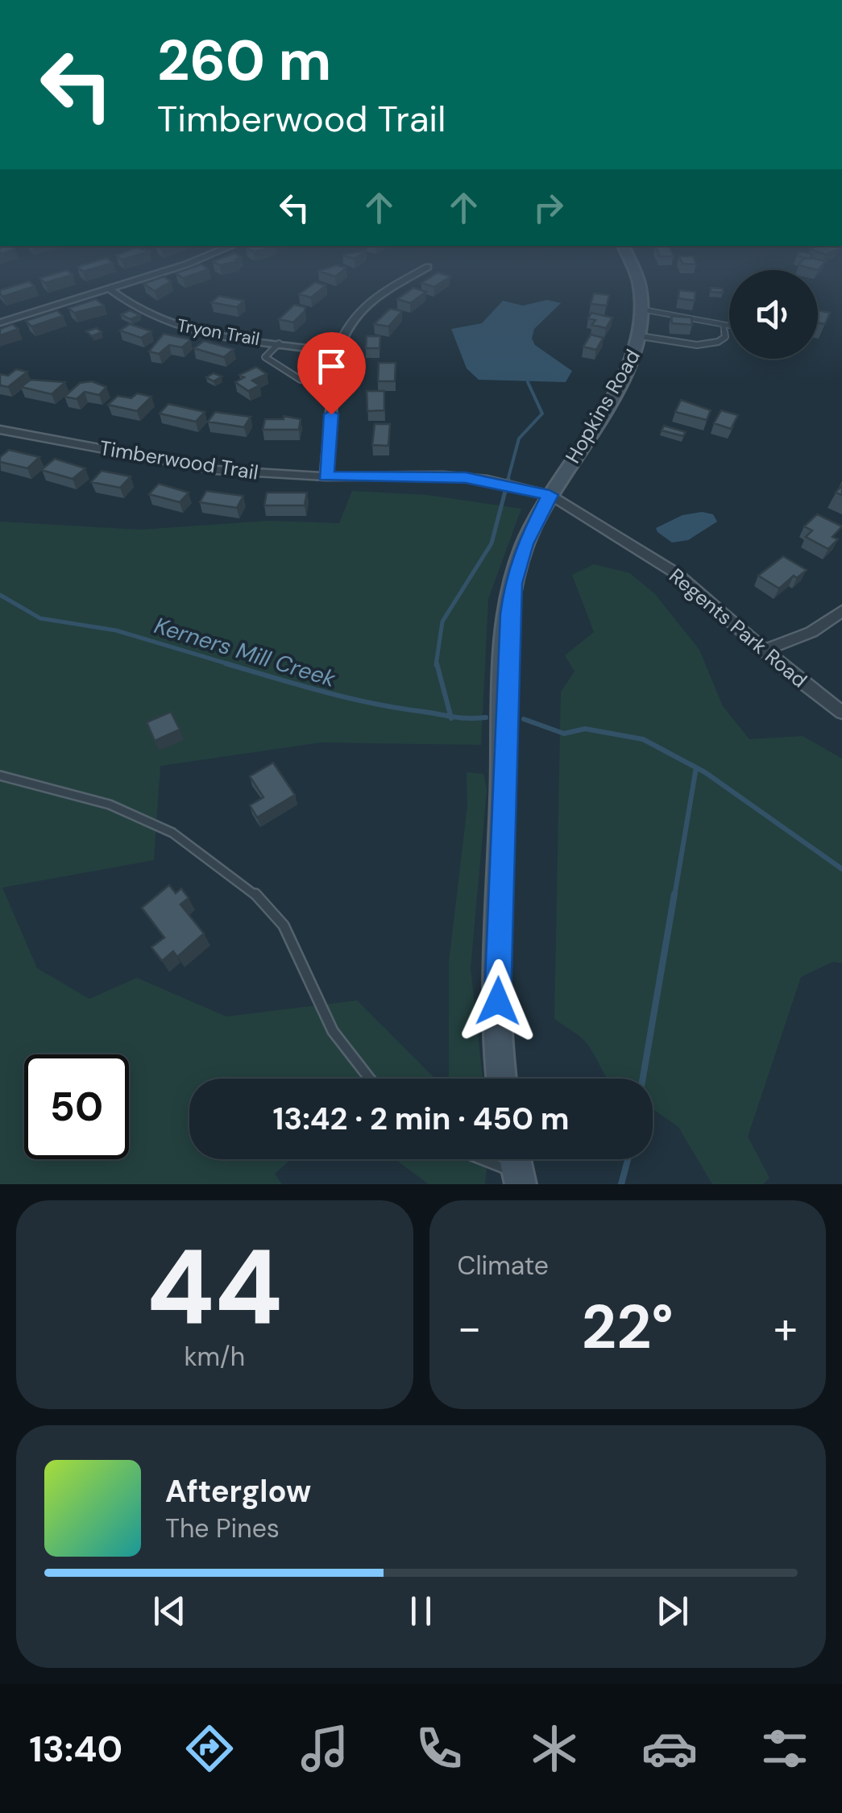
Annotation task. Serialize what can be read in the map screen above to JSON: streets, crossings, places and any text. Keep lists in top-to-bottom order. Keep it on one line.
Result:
{"streets":{"main road":["Hopkins Road"],"street":["Tryon Trail","Timberwood Trail","Regents Park Road"]},"crossings":[["Hopkins Road","Timberwood Trail"],["Hopkins Road","Regents Park Road"],["Timberwood Trail","Regents Park Road"]],"water":["Kerners Mill Creek"],"page":{"turn":["260 m","Timberwood Trail"],"limit":"50","trip":"13:42 · 2 min · 450 m","tile":[["44","km/h"],"Climate"],"heat":["−","22°","+"],"song":["Afterglow","The Pines"],"tabs":"13:40"}}
